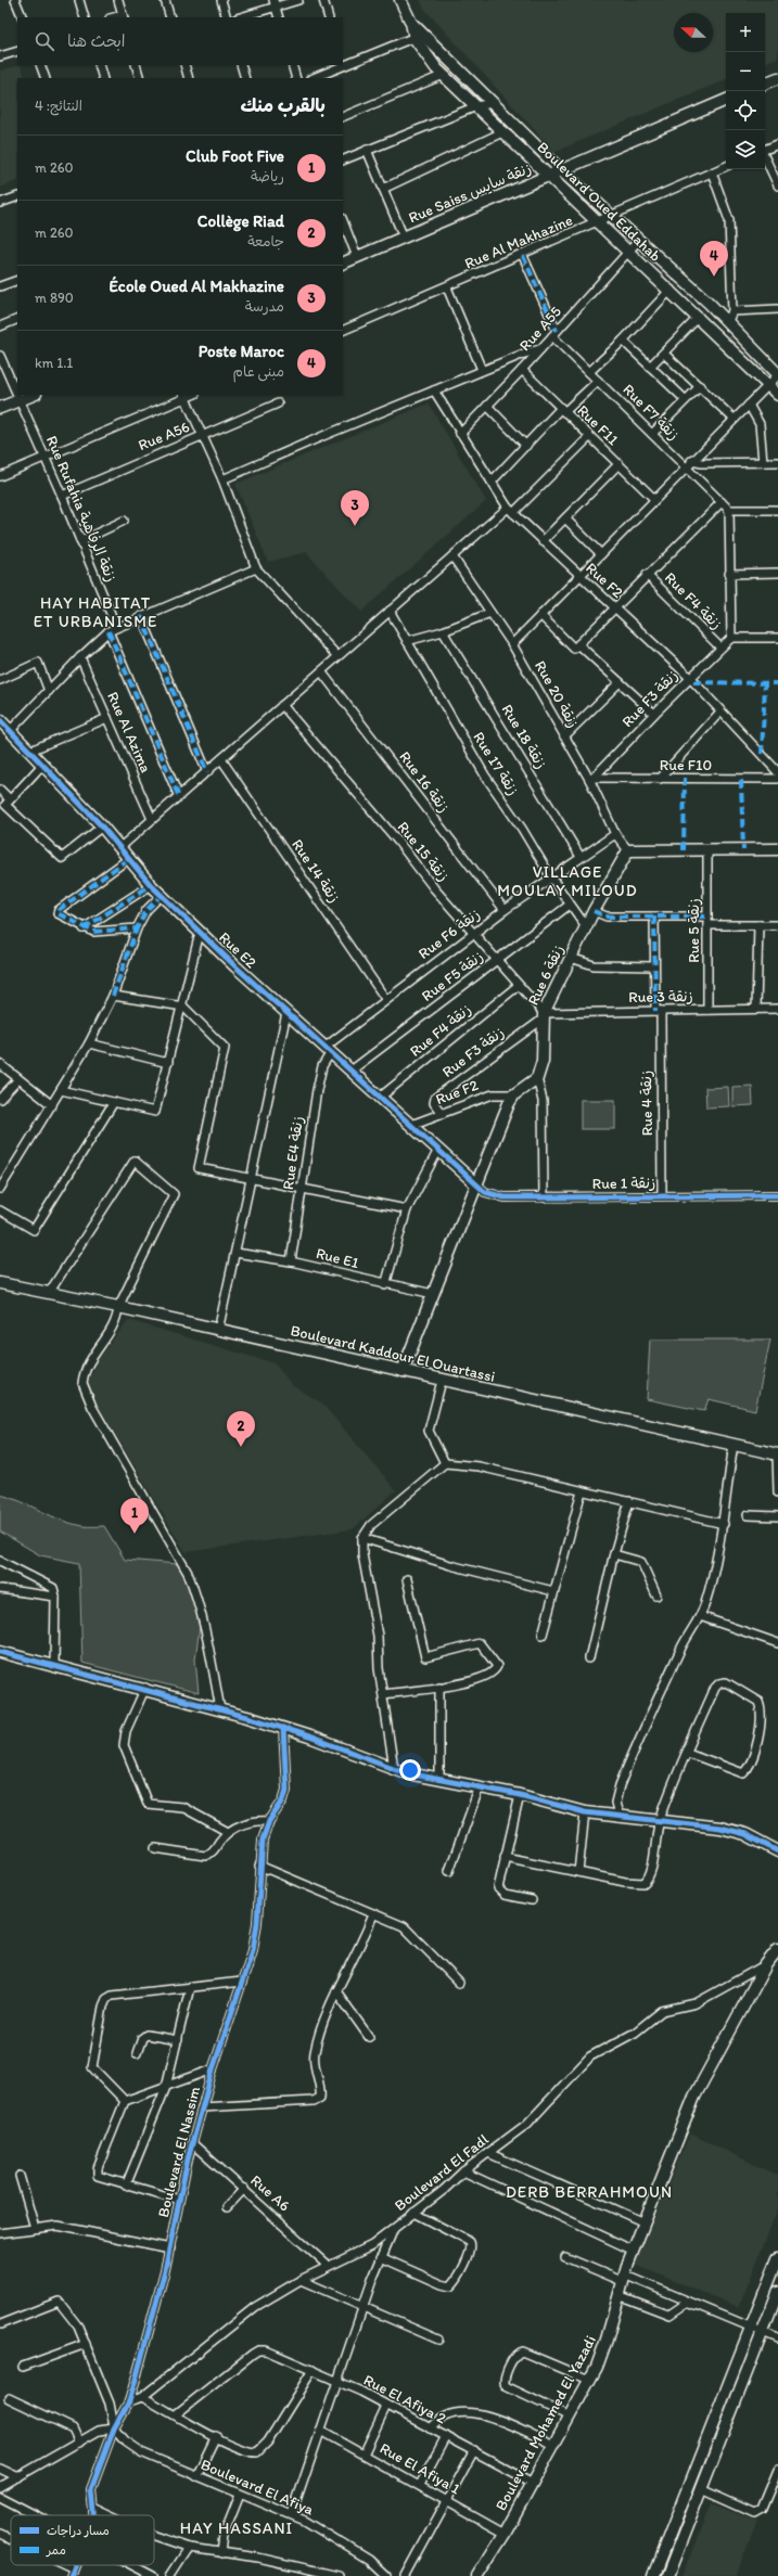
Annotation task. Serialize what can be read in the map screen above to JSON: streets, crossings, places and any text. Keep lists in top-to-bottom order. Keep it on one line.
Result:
{"streets":{"street":["Rue Saiss زنقة سايس","Boulevard Oued Eddahab","Rue Al Makhazine","Rue A55","Rue F7 زنقة","Rue F11","Rue A56","Rue Rufahia زنقة الرفاهية","Rue F2","Rue F4 زنقة","Rue 20 زنقة","Rue F3 زنقة","Rue Al Azima","Rue 18 زنقة","Rue 17 زنقة","Rue F10","Rue 16 زنقة","Rue 15 زنقة","Rue 14 زنقة","Rue 5 زنقة","Rue F6 زنقة","Rue E2","Rue 6 زنقة","Rue F5 زنقة","Rue 3 زنقة","Rue 4 زنقة","Rue E4 زنقة","Rue 1 زنقة","Rue E1","Boulevard Kaddour El Ouartassi","Boulevard El Nassim","Boulevard El Fadl","Rue A6","Rue El Afiya 2","Boulevard Mohamed El Yazadi","Rue El Afiya 1","Boulevard El Afiya"]},"crossings":[["Rue Saiss زنقة سايس","Boulevard Oued Eddahab"],["Boulevard Oued Eddahab","Rue Al Makhazine"],["Boulevard Oued Eddahab","Rue A55"],["Rue A55","Rue F7 زنقة"],["Rue A55","Rue F11"],["Rue A55","Rue F2"],["Rue A56","Rue Rufahia زنقة الرفاهية"],["Rue F2","Rue F3 زنقة"],["Rue F2","Rue E2"],["Rue F4 زنقة","Rue F3 زنقة"],["Rue F4 زنقة","Rue 15 زنقة"],["Rue F4 زنقة","Rue E2"],["Rue 20 زنقة","Rue F3 زنقة"],["Rue 20 زنقة","Rue F10"],["Rue 20 زنقة","Rue F6 زنقة"],["Rue 20 زنقة","Rue 6 زنقة"],["Rue F3 زنقة","Rue F10"],["Rue F3 زنقة","Rue 15 زنقة"],["Rue F3 زنقة","Rue 6 زنقة"],["Rue F3 زنقة","Rue 3 زنقة"],["Rue 18 زنقة","Rue F6 زنقة"],["Rue 17 زنقة","Rue F6 زنقة"],["Rue 17 زنقة","Rue 6 زنقة"],["Rue 17 زنقة","Rue F5 زنقة"],["Rue 16 زنقة","Rue F6 زنقة"],["Rue 15 زنقة","Rue F6 زنقة"],["Rue 15 زنقة","Rue 6 زنقة"],["Rue 15 زنقة","Rue F5 زنقة"],["Rue 15 زنقة","Rue 3 زنقة"],["Rue 14 زنقة","Rue F6 زنقة"],["Rue 5 زنقة","Rue 3 زنقة"],["Rue F6 زنقة","Rue E2"],["Rue F6 زنقة","Rue E4 زنقة"],["Rue E2","Rue F5 زنقة"],["Rue E2","Rue E4 زنقة"],["Rue E2","Rue 1 زنقة"],["Rue 6 زنقة","Rue 3 زنقة"],["Rue 3 زنقة","Rue 4 زنقة"],["Rue 4 زنقة","Rue 1 زنقة"],["Rue E4 زنقة","Rue E1"],["Boulevard El Nassim","Boulevard El Fadl"],["Boulevard El Nassim","Rue A6"],["Boulevard El Nassim","Boulevard El Afiya"],["Boulevard El Fadl","Rue A6"],["Boulevard El Fadl","Boulevard Mohamed El Yazadi"],["Rue El Afiya 2","Boulevard Mohamed El Yazadi"],["Boulevard Mohamed El Yazadi","Rue El Afiya 1"]],"districts":["HAY HABITAT ET URBANISME","VILLAGE MOULAY MILOUD","DERB BERRAHMOUN","HAY HASSANI"],"legend":["مسار دراجات","ممر"],"north":"left","page":{"map_buttons":["+","−"],"search":"ابحث هنا","heading":["بالقرب منك","النتائج: 4"],"list":[{"mark":"1","name":"Club Foot Five","note":"رياضة","value":"260 m"},{"mark":"2","name":"Collège Riad","note":"جامعة","value":"260 m"},{"mark":"3","name":"École Oued Al Makhazine","note":"مدرسة","value":"890 m"},{"mark":"4","name":"Poste Maroc","note":"مبنى عام","value":"1.1 km"}],"pins":["4","3","2","1"]}}
